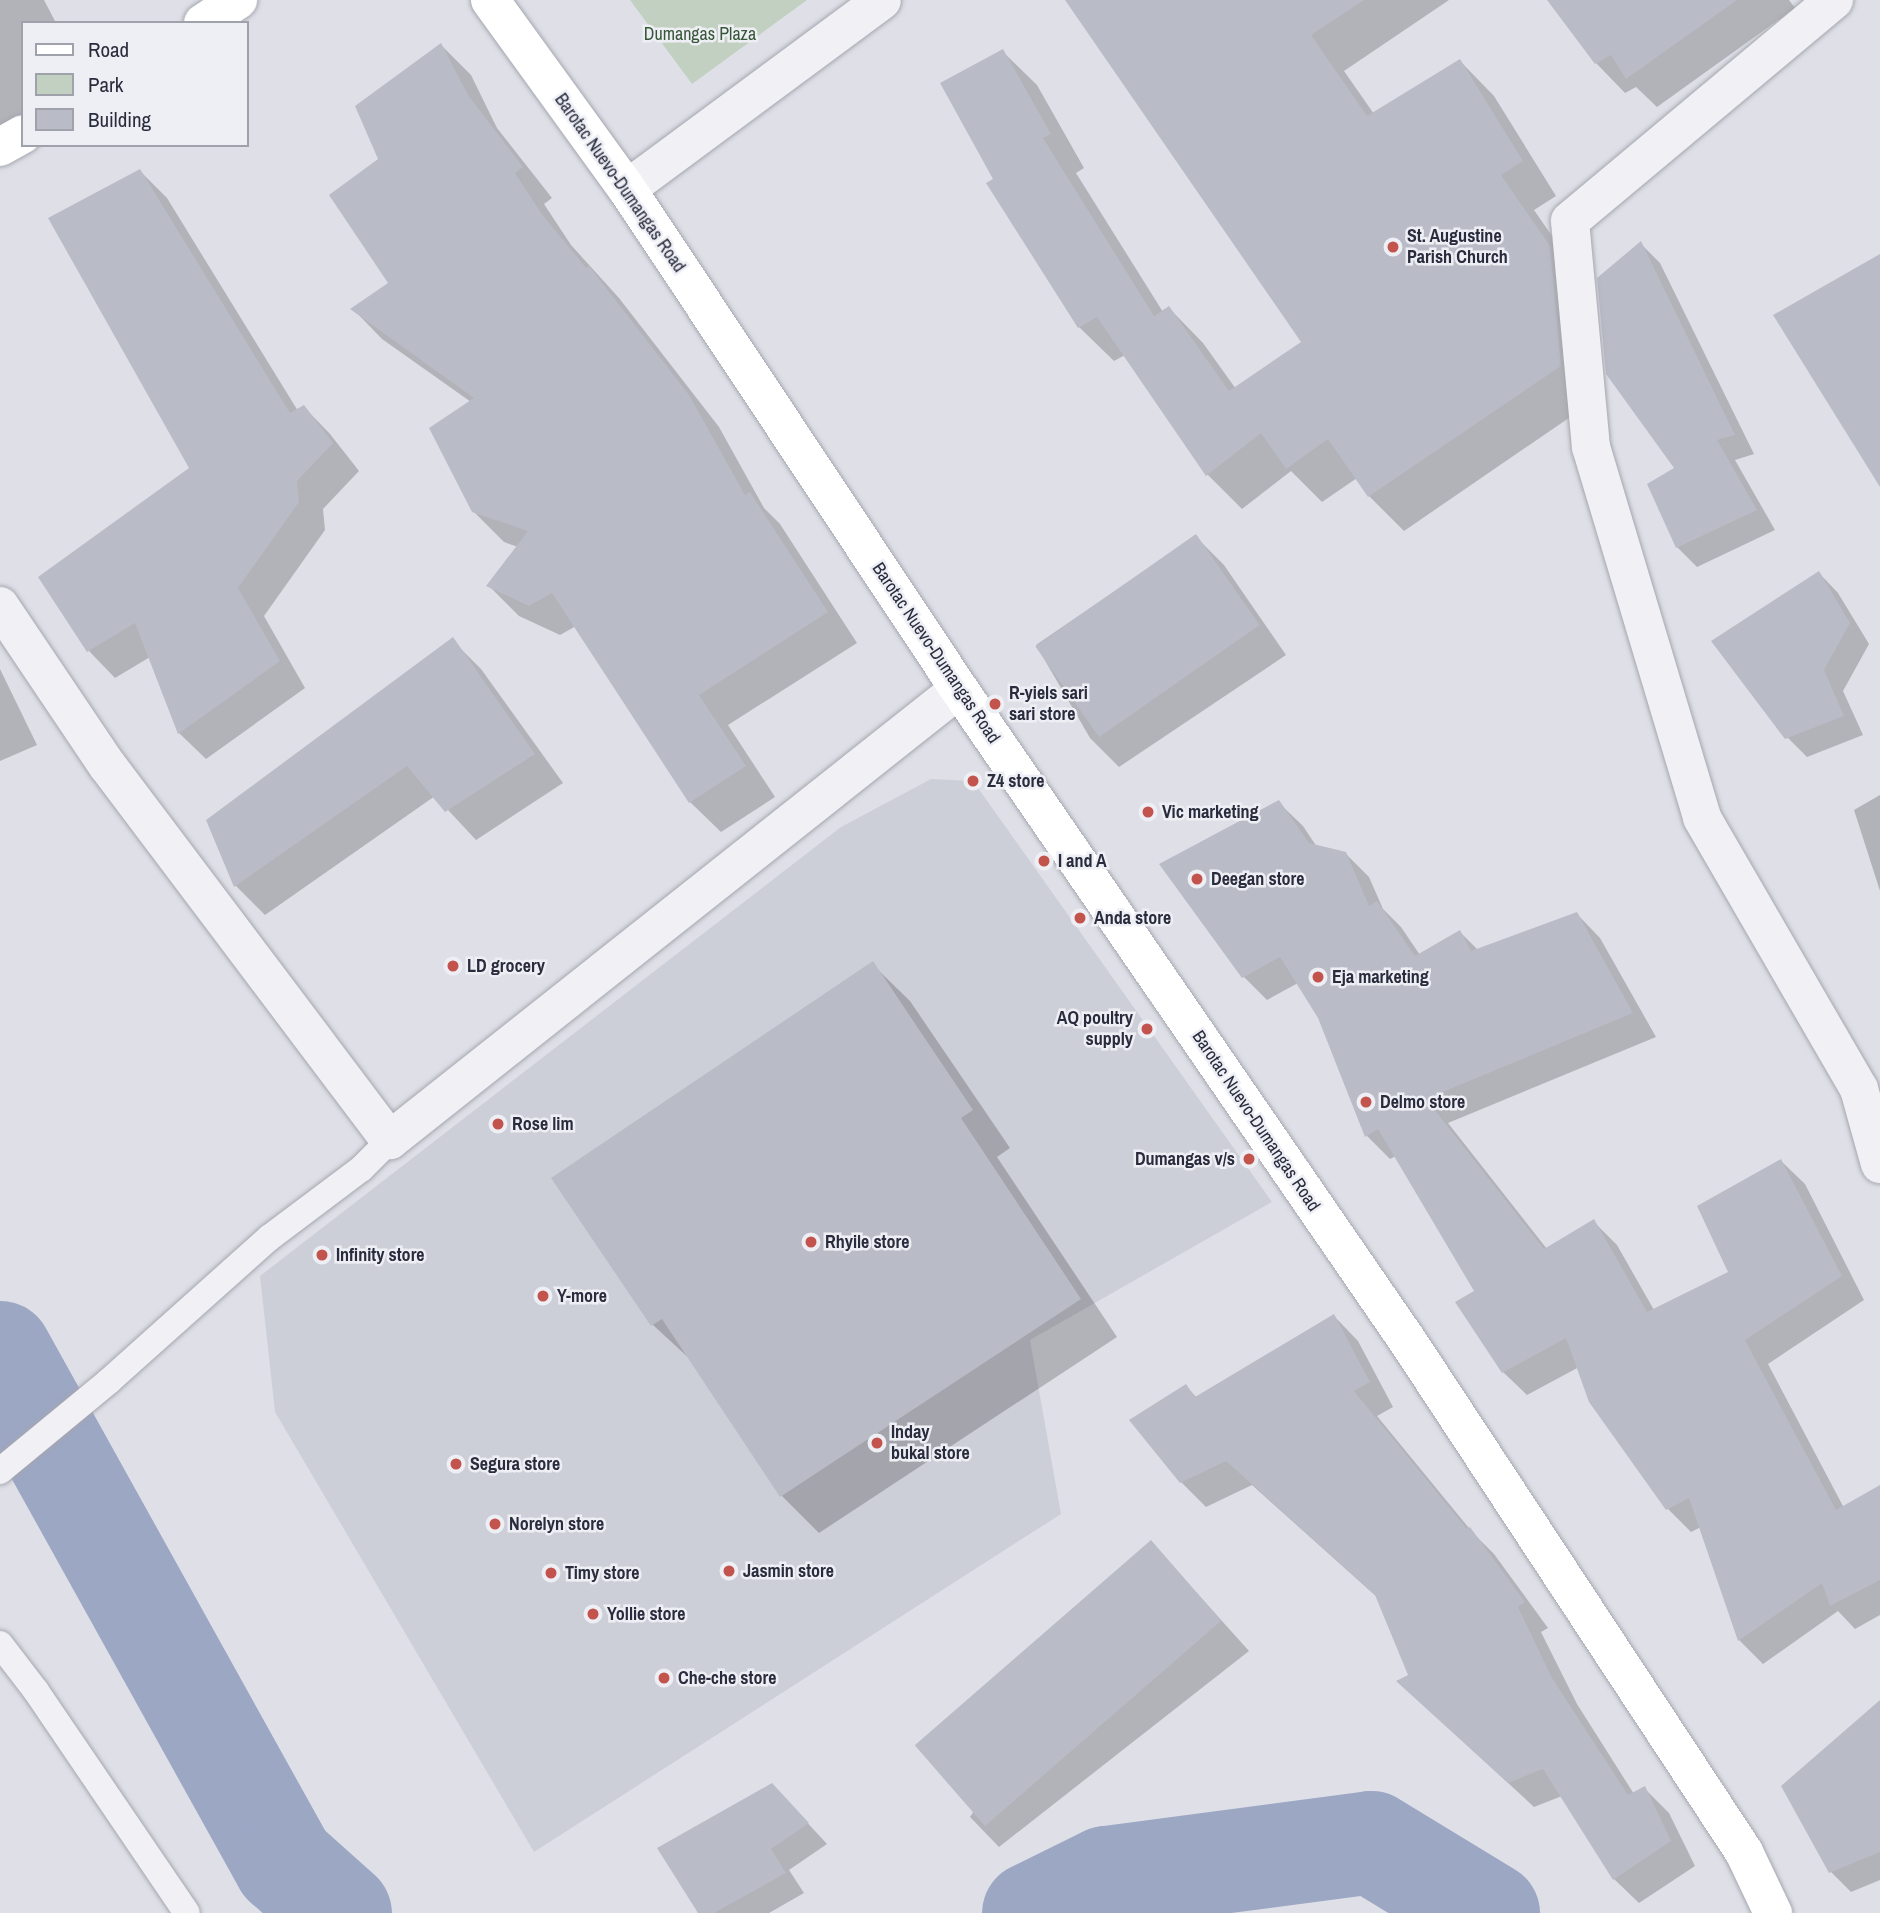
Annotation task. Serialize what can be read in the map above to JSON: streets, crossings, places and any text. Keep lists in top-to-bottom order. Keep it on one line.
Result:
{"streets":{"street":["Barotac Nuevo-Dumangas Road"]},"parks":["Dumangas Plaza"],"places":["St. Augustine Parish Church","R-yiels sari sari store","Z4 store","Vic marketing","I and A","Deegan store","Anda store","LD grocery","Eja marketing","AQ poultry supply","Delmo store","Rose lim","Dumangas v/s","Rhyile store","Infinity store","Y-more","Inday bukal store","Segura store","Norelyn store","Jasmin store","Timy store","Yollie store","Che-che store"],"legend":["Road","Park","Building"]}
